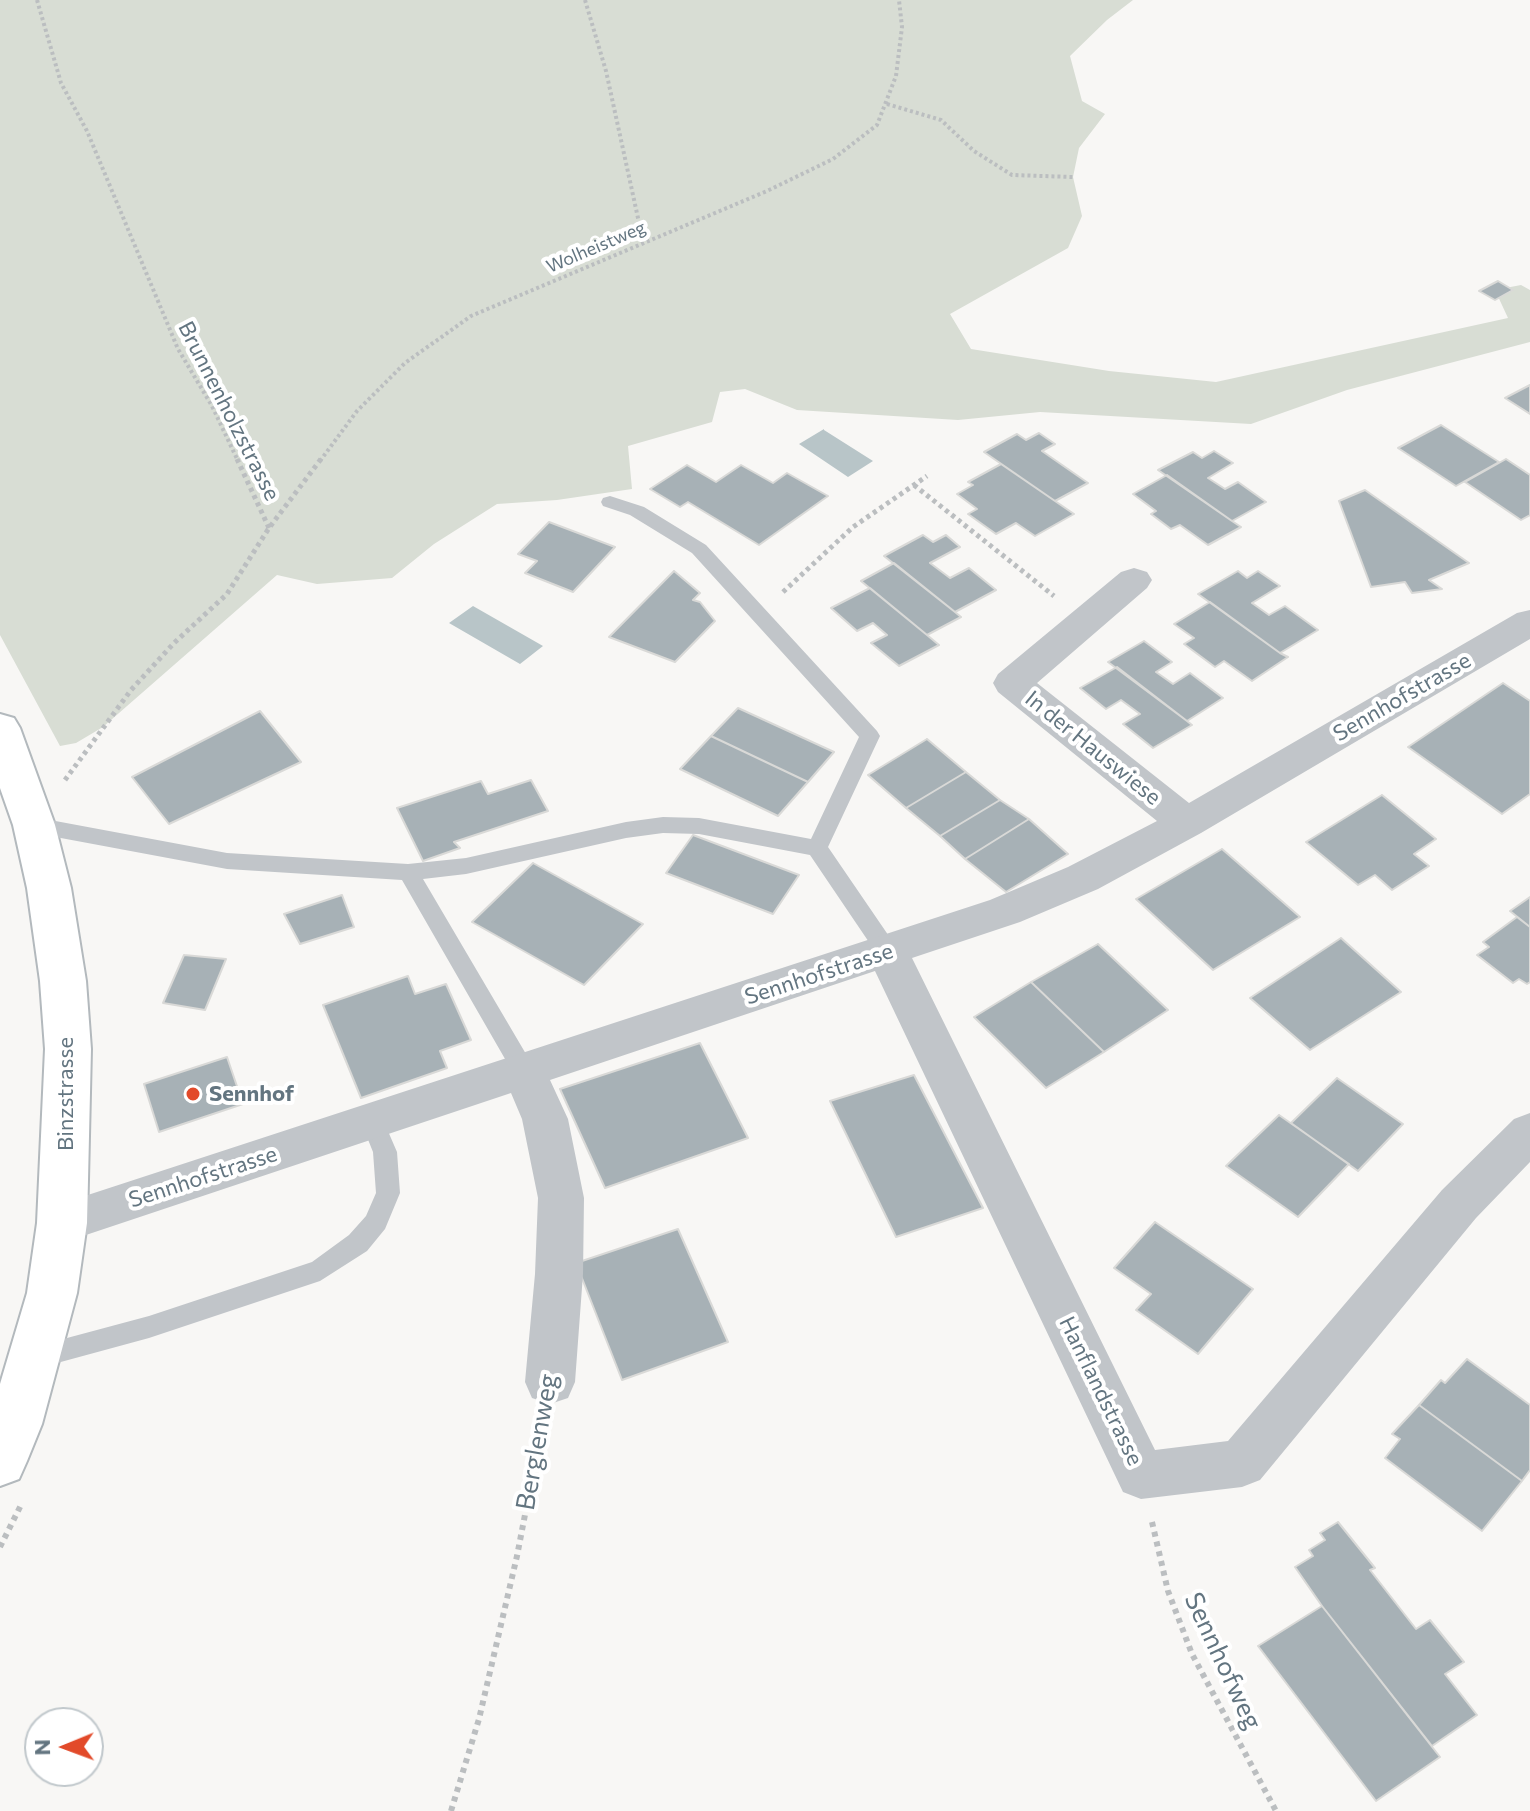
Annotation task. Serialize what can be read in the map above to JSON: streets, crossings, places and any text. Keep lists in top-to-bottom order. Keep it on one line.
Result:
{"streets":{"main road":["Binzstrasse"],"street":["Sennhofstrasse","In der Hauswiese","Hanflandstrasse","Berglenweg"],"path":["Wolheistweg","Brunnenholzstrasse","Sennhofweg"]},"crossings":[["Wolheistweg","Brunnenholzstrasse"],["Brunnenholzstrasse","Binzstrasse"],["Sennhofstrasse","In der Hauswiese"],["Sennhofstrasse","Binzstrasse"],["Sennhofstrasse","Hanflandstrasse"],["Sennhofstrasse","Berglenweg"],["Hanflandstrasse","Sennhofweg"]],"places":["Sennhof"],"north":"left"}
